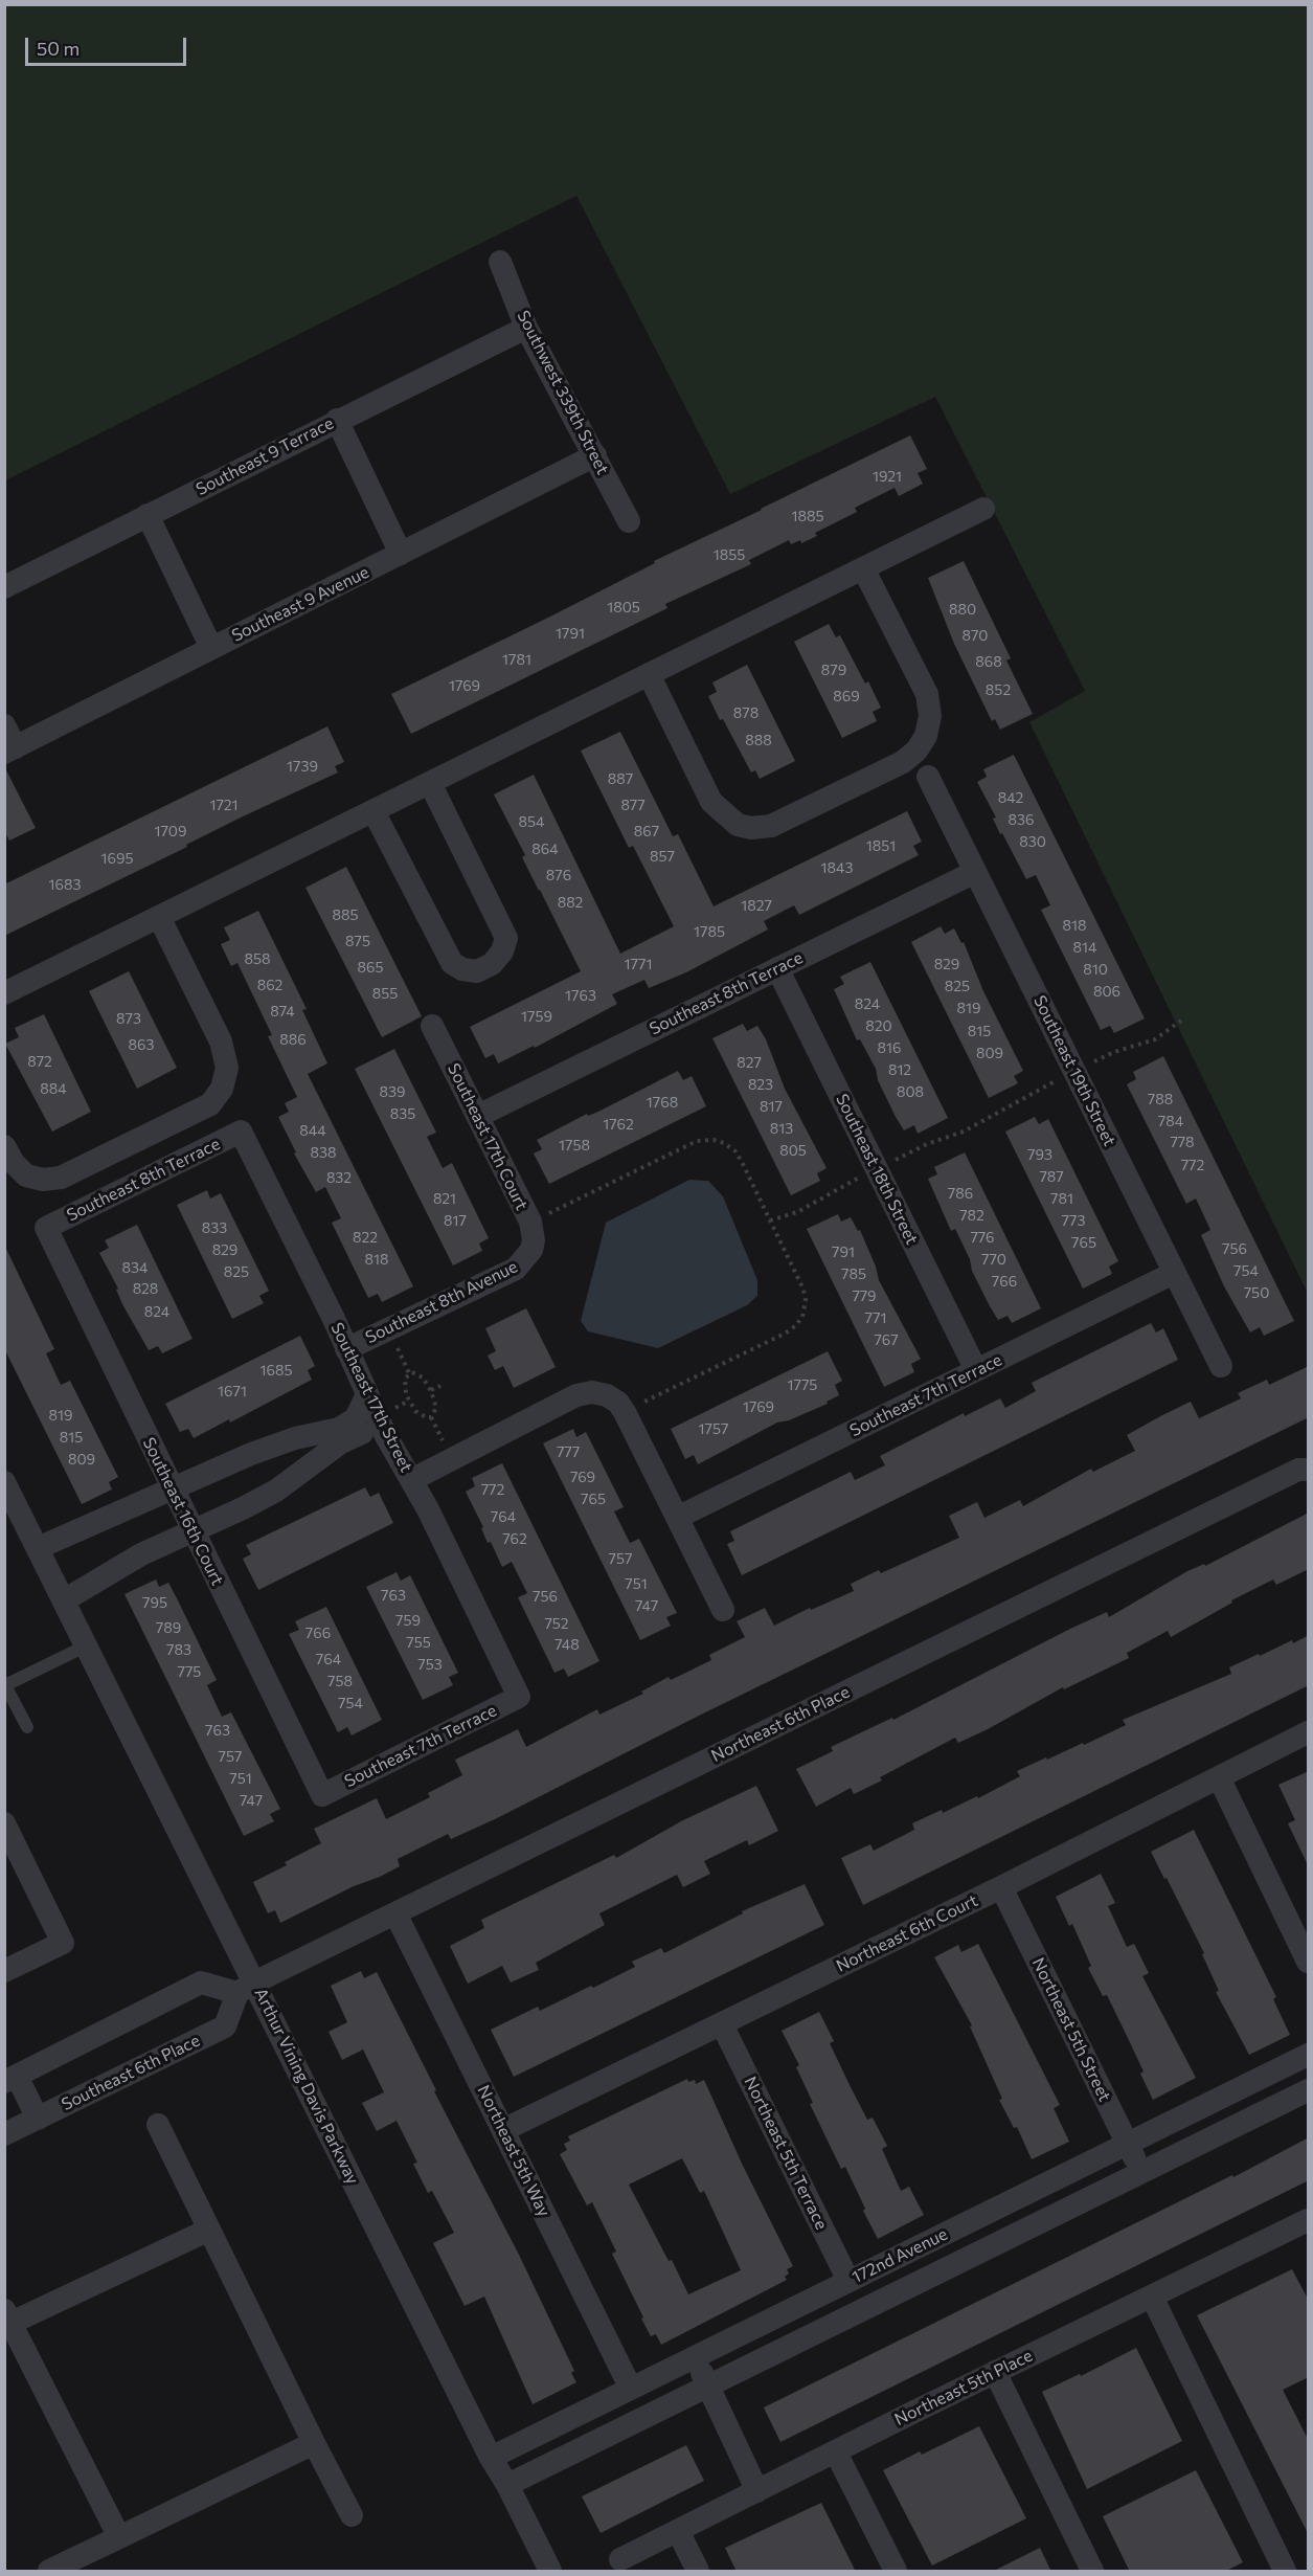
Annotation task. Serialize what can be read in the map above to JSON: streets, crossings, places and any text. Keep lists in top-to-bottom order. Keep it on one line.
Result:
{"streets":{"street":["Southwest 339th Street","Southeast 9 Terrace","Southeast 9 Avenue","Southeast 8th Terrace","Southeast 19th Street","Southeast 17th Court","Southeast 18th Street","Southeast 8th Avenue","Southeast 7th Terrace","Southeast 17th Street","Southeast 16th Court","Northeast 6th Place","Northeast 6th Court","Northeast 5th Street","Southeast 6th Place","Arthur Vining Davis Parkway","Northeast 5th Way","Northeast 5th Terrace","172nd Avenue","Northeast 5th Place"]},"crossings":[["Southwest 339th Street","Southeast 9 Terrace"],["Southwest 339th Street","Southeast 9 Avenue"],["Southeast 8th Terrace","Southeast 19th Street"],["Southeast 8th Terrace","Southeast 17th Court"],["Southeast 8th Terrace","Southeast 18th Street"],["Southeast 8th Terrace","Southeast 17th Street"],["Southeast 8th Terrace","Southeast 16th Court"],["Southeast 19th Street","Southeast 7th Terrace"],["Southeast 17th Court","Southeast 8th Avenue"],["Southeast 18th Street","Southeast 7th Terrace"],["Southeast 8th Avenue","Southeast 17th Street"],["Southeast 7th Terrace","Southeast 17th Street"],["Southeast 7th Terrace","Southeast 16th Court"],["Northeast 6th Place","Southeast 6th Place"],["Northeast 6th Place","Arthur Vining Davis Parkway"],["Northeast 6th Place","Northeast 5th Way"],["Northeast 6th Court","Northeast 5th Street"],["Northeast 6th Court","Northeast 5th Way"],["Northeast 6th Court","Northeast 5th Terrace"],["Northeast 5th Street","172nd Avenue"],["Southeast 6th Place","Arthur Vining Davis Parkway"],["Arthur Vining Davis Parkway","172nd Avenue"],["Northeast 5th Way","172nd Avenue"],["Northeast 5th Terrace","172nd Avenue"]],"house_numbers":["1921","1885","1855","1805","880","1791","870","1781","868","879","1769","852","869","878","888","1739","887","842","1721","877","836","854","1709","867","830","1851","864","857","1695","1843","876","1683","882","1827","885","818","1785","875","814","858","1771","829","865","810","862","825","806","855","1763","824","819","874","1759","873","820","815","886","863","816","809","872","827","812","823","884","839","808","788","1768","817","835","784","1762","813","844","778","1758","805","838","793","772","787","832","786","821","781","782","817","773","833","822","776","765","756","829","791","818","770","834","754","825","785","766","828","750","779","824","771","767","1685","1775","1671","1769","819","1757","815","777","809","769","772","765","764","762","757","751","763","756","795","747","759","752","789","766","755","748","783","764","753","775","758","754","763","757","751","747"],"scale_bar":"50 m"}
